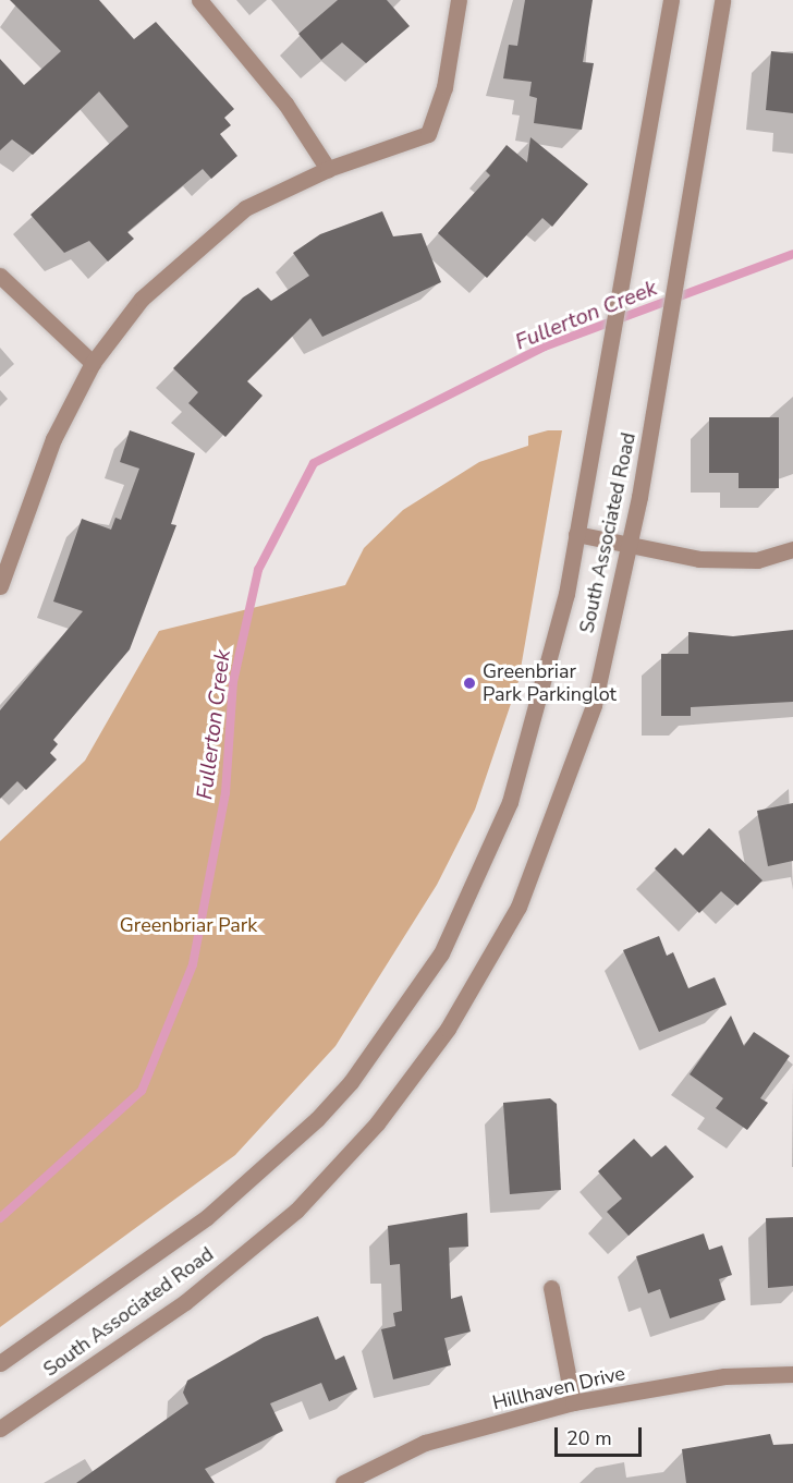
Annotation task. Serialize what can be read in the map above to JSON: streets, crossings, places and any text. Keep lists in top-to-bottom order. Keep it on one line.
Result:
{"streets":{"street":["South Associated Road","Hillhaven Drive"]},"water":["Fullerton Creek"],"parks":["Greenbriar Park"],"places":["Greenbriar Park Parkinglot"],"scale_bar":"20 m"}
